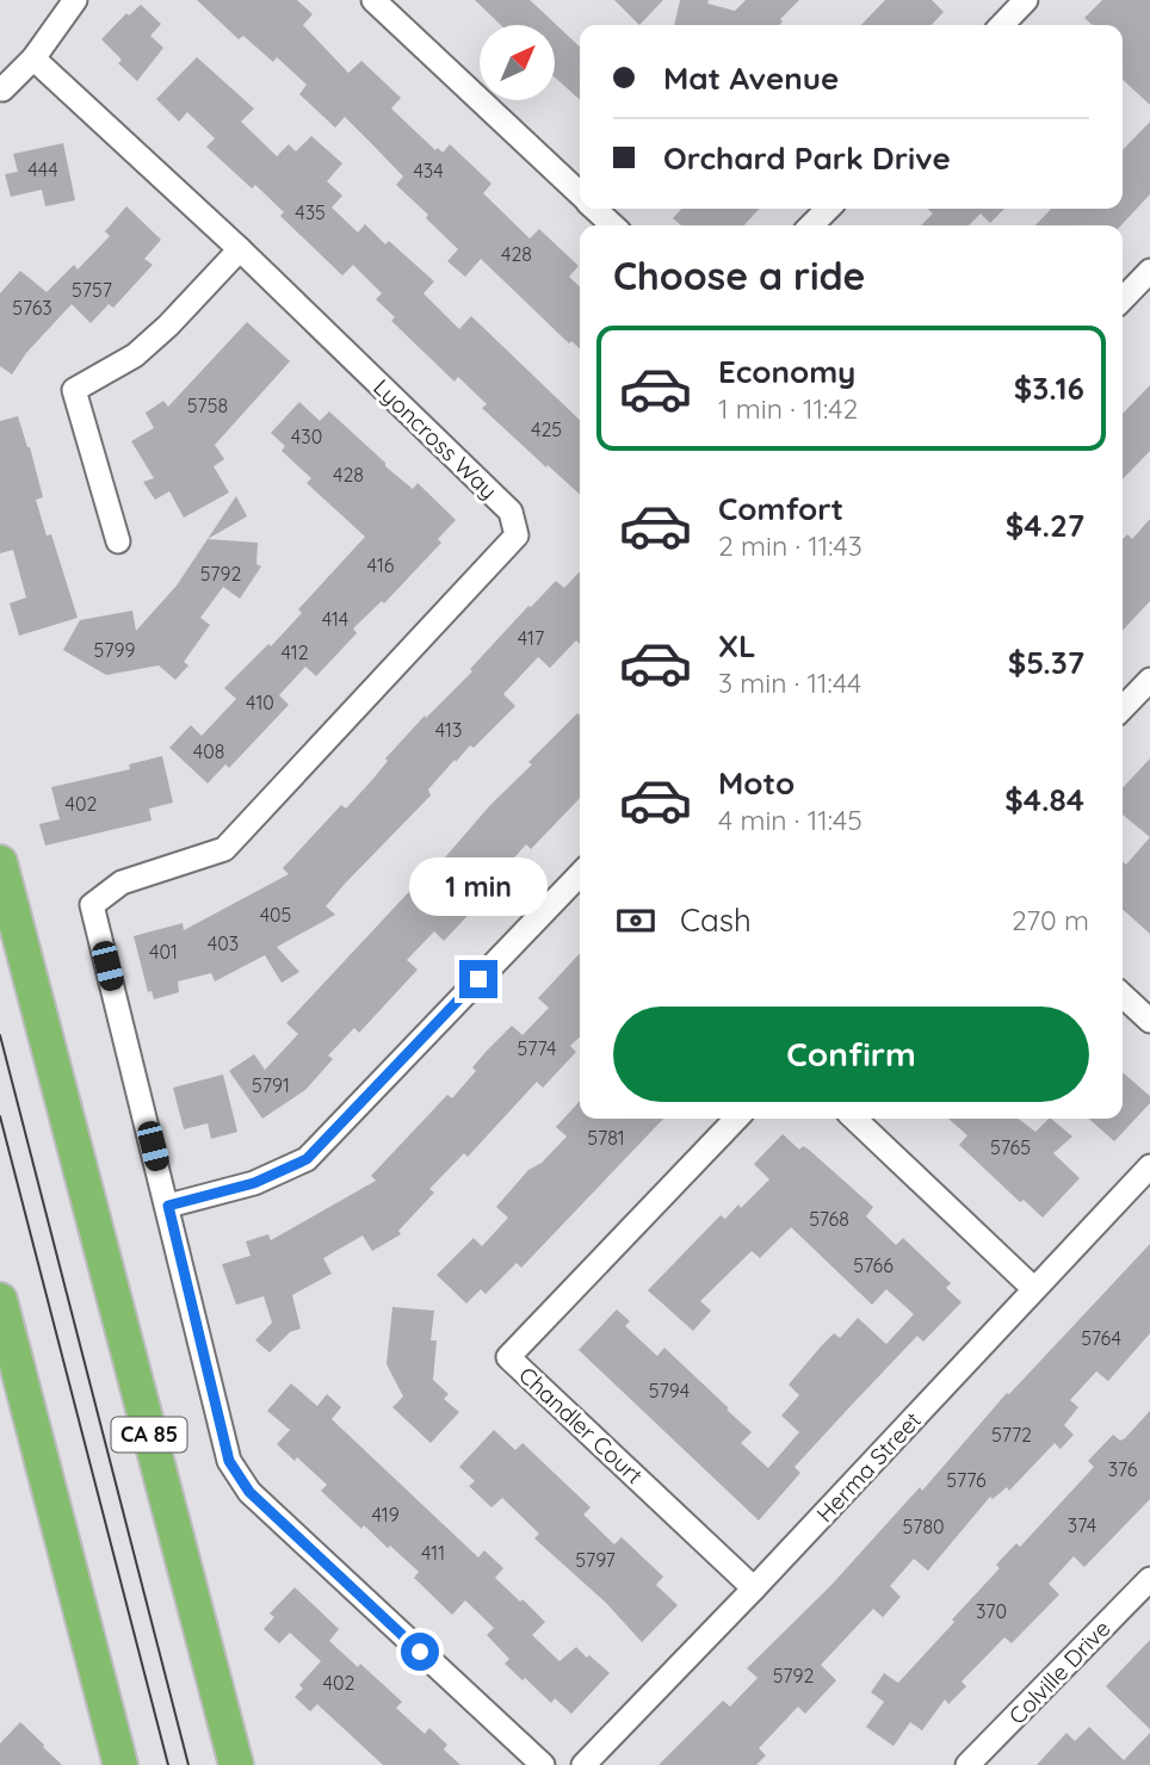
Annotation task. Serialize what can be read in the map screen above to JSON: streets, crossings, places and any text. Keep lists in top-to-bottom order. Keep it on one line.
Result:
{"streets":{"highway":["CA 85"],"street":["Lyoncross Way","Chandler Court","Herma Street","Colville Drive"]},"crossings":[["Chandler Court","Herma Street"]],"house_numbers":["444","434","435","428","5757","5763","5758","425","430","428","416","5792","414","417","5799","412","410","413","408","402","405","403","401","5774","5791","5781","5765","5768","5766","5764","5794","5772","376","5776","419","374","5780","411","5797","370","5792","402"],"north":"top right","page":{"banner":["Mat Avenue","Orchard Park Drive"],"heading":"Choose a ride","list":[{"name":"Economy","note":"1 min · 11:42","value":"$3.16"},{"name":"Comfort","note":"2 min · 11:43","value":"$4.27"},{"name":"XL","note":"3 min · 11:44","value":"$5.37"},{"name":"Moto","note":"4 min · 11:45","value":"$4.84"}],"bubble":"1 min","pay":["Cash","270 m"],"buttons":"Confirm"}}
